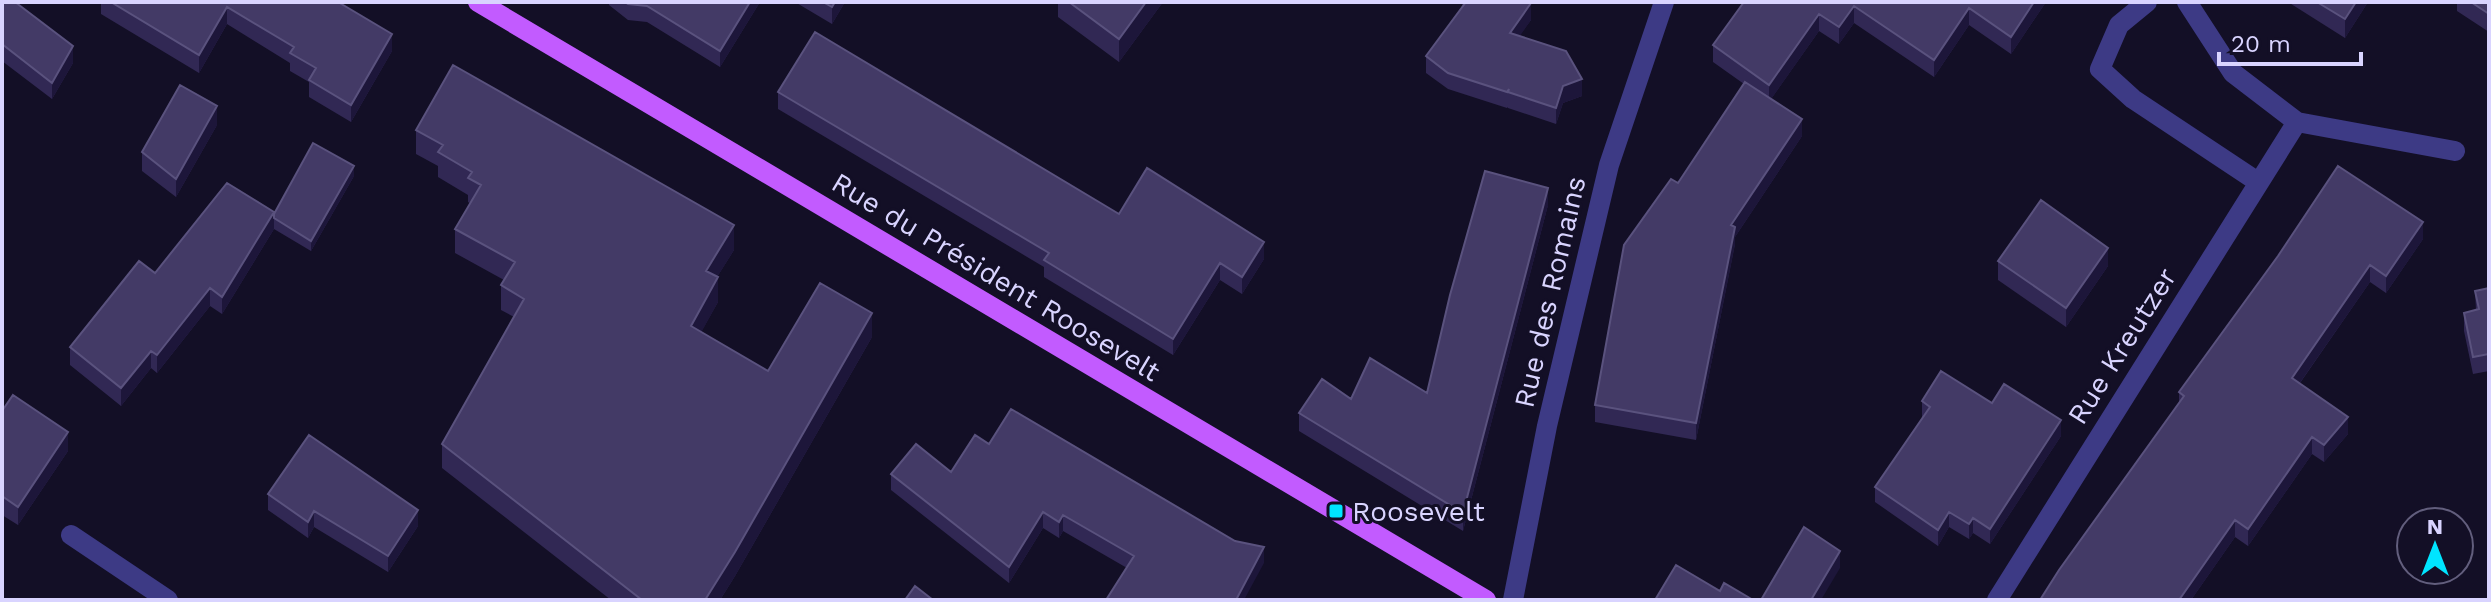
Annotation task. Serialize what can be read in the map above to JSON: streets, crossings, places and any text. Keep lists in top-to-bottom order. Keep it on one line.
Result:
{"streets":{"main road":["Rue du Président Roosevelt"],"street":["Rue des Romains","Rue Kreutzer"]},"places":{"transit":["Roosevelt"]},"scale_bar":"20 m","north":"top"}
